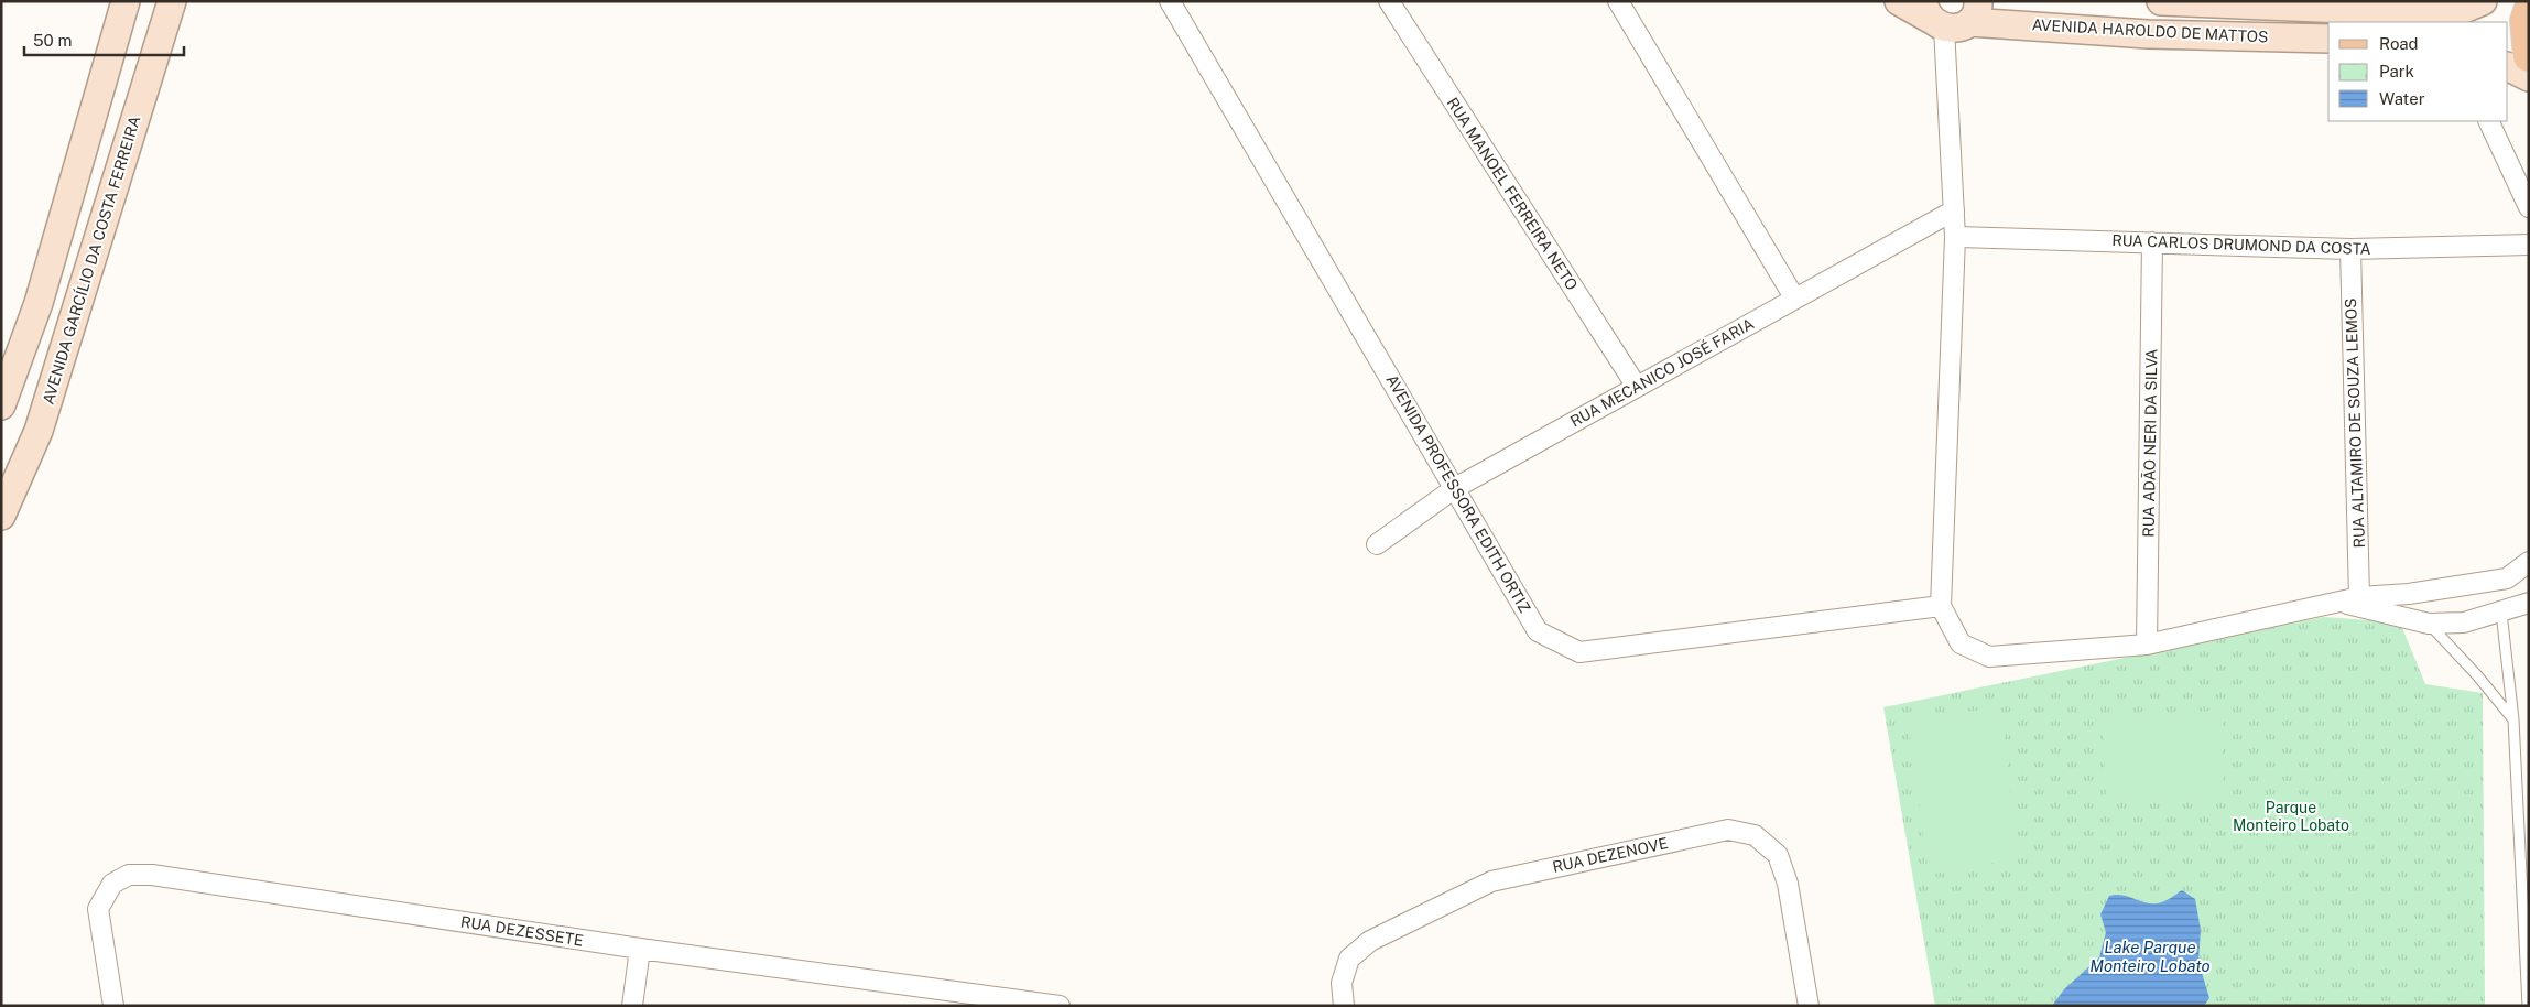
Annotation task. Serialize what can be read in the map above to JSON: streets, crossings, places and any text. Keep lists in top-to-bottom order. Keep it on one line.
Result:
{"streets":{"street":["AVENIDA HAROLDO DE MATTOS","RUA MANOEL FERREIRA NETO","RUA CARLOS DRUMOND DA COSTA","AVENIDA GARCÍLIO DA COSTA FERREIRA","RUA MECANICO JOSÉ FARIA","RUA ALTAMIRO DE SOUZA LEMOS","RUA ADÃO NERI DA SILVA","AVENIDA PROFESSORA EDITH ORTIZ","RUA DEZENOVE","RUA DEZESSETE"]},"crossings":[["RUA MANOEL FERREIRA NETO","RUA MECANICO JOSÉ FARIA"],["RUA CARLOS DRUMOND DA COSTA","RUA ALTAMIRO DE SOUZA LEMOS"],["RUA CARLOS DRUMOND DA COSTA","RUA ADÃO NERI DA SILVA"],["RUA MECANICO JOSÉ FARIA","AVENIDA PROFESSORA EDITH ORTIZ"]],"water":["Lake Parque Monteiro Lobato"],"parks":["Parque Monteiro Lobato"],"legend":["Road","Park","Water"],"scale_bar":"50 m"}
